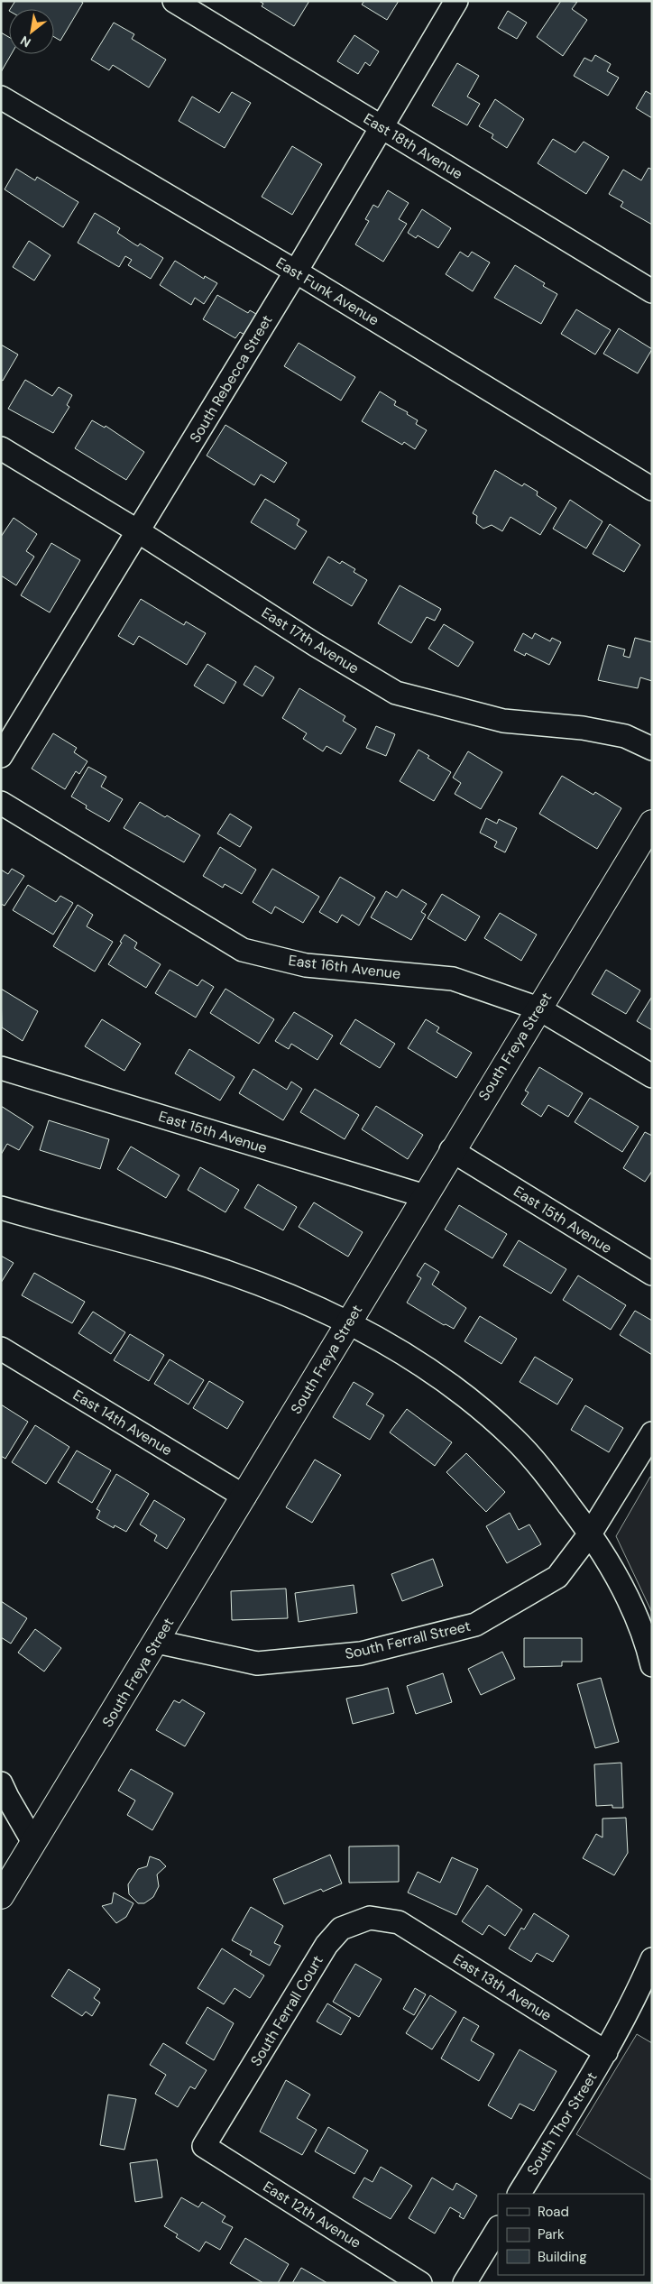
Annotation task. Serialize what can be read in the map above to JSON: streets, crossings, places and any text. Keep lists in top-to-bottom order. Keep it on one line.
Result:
{"streets":{"main road":["South Freya Street"],"street":["East 18th Avenue","East Funk Avenue","South Rebecca Street","East 17th Avenue","East 16th Avenue","East 15th Avenue","East 14th Avenue","South Ferrall Street","East 13th Avenue","South Ferrall Court","South Thor Street","East 12th Avenue"]},"crossings":[["East 18th Avenue","South Rebecca Street"],["East Funk Avenue","South Rebecca Street"],["South Rebecca Street","East 17th Avenue"],["East 16th Avenue","South Freya Street"],["South Freya Street","East 15th Avenue"],["South Freya Street","East 14th Avenue"],["South Freya Street","South Ferrall Street"],["East 13th Avenue","South Ferrall Court"],["East 13th Avenue","South Thor Street"],["South Ferrall Court","East 12th Avenue"]],"legend":["Road","Park","Building"],"north":"bottom left"}
